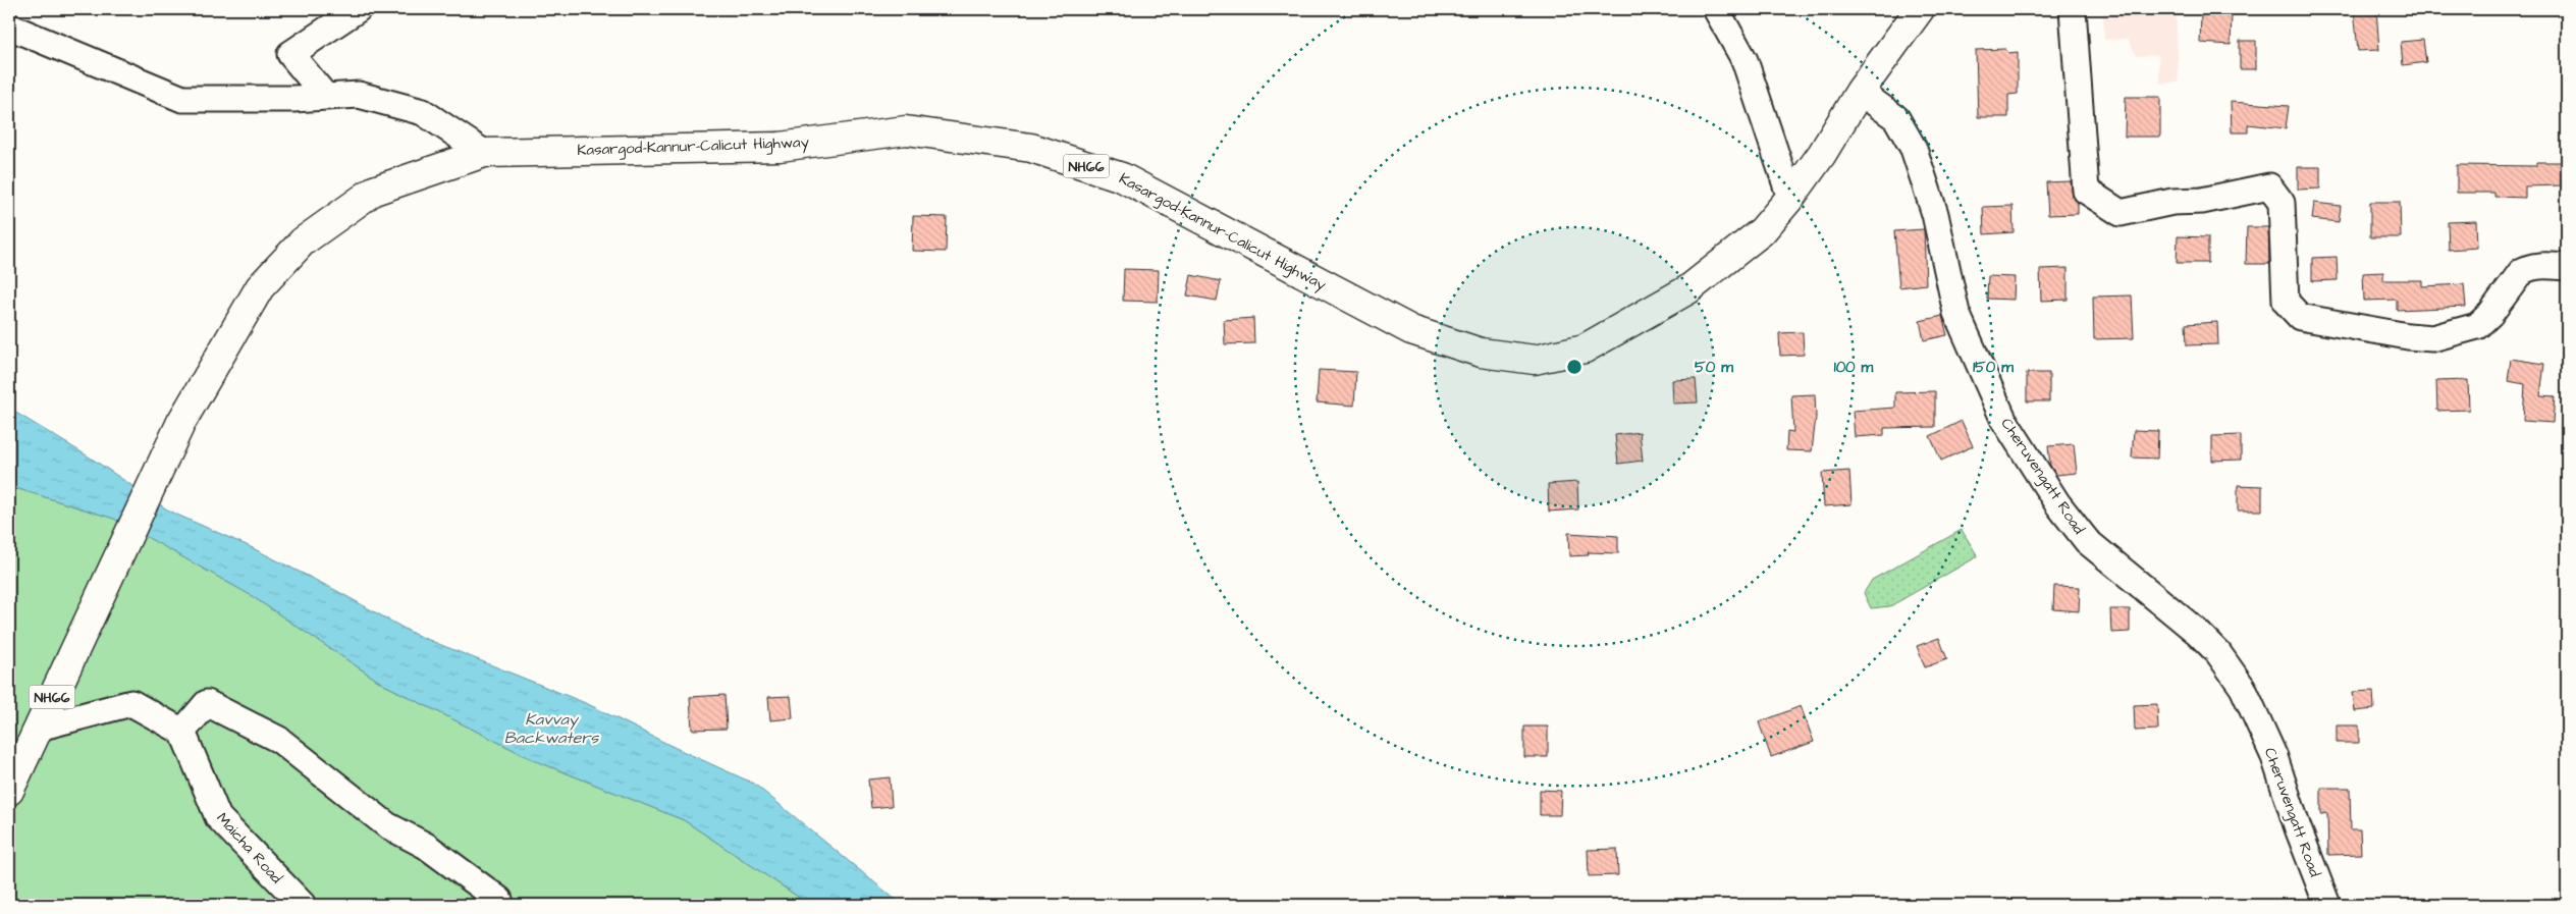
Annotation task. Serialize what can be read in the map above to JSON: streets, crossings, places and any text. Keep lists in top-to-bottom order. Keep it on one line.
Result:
{"streets":{"highway":["Kasargod-Kannur-Calicut Highway","NH66"],"street":["Cheruvengatt Road","Maicha Road"]},"crossings":[["Kasargod-Kannur-Calicut Highway","NH66"],["Kasargod-Kannur-Calicut Highway","Cheruvengatt Road"]],"water":["Kavvay Backwaters"],"rings":["50 m","100 m","150 m"]}
